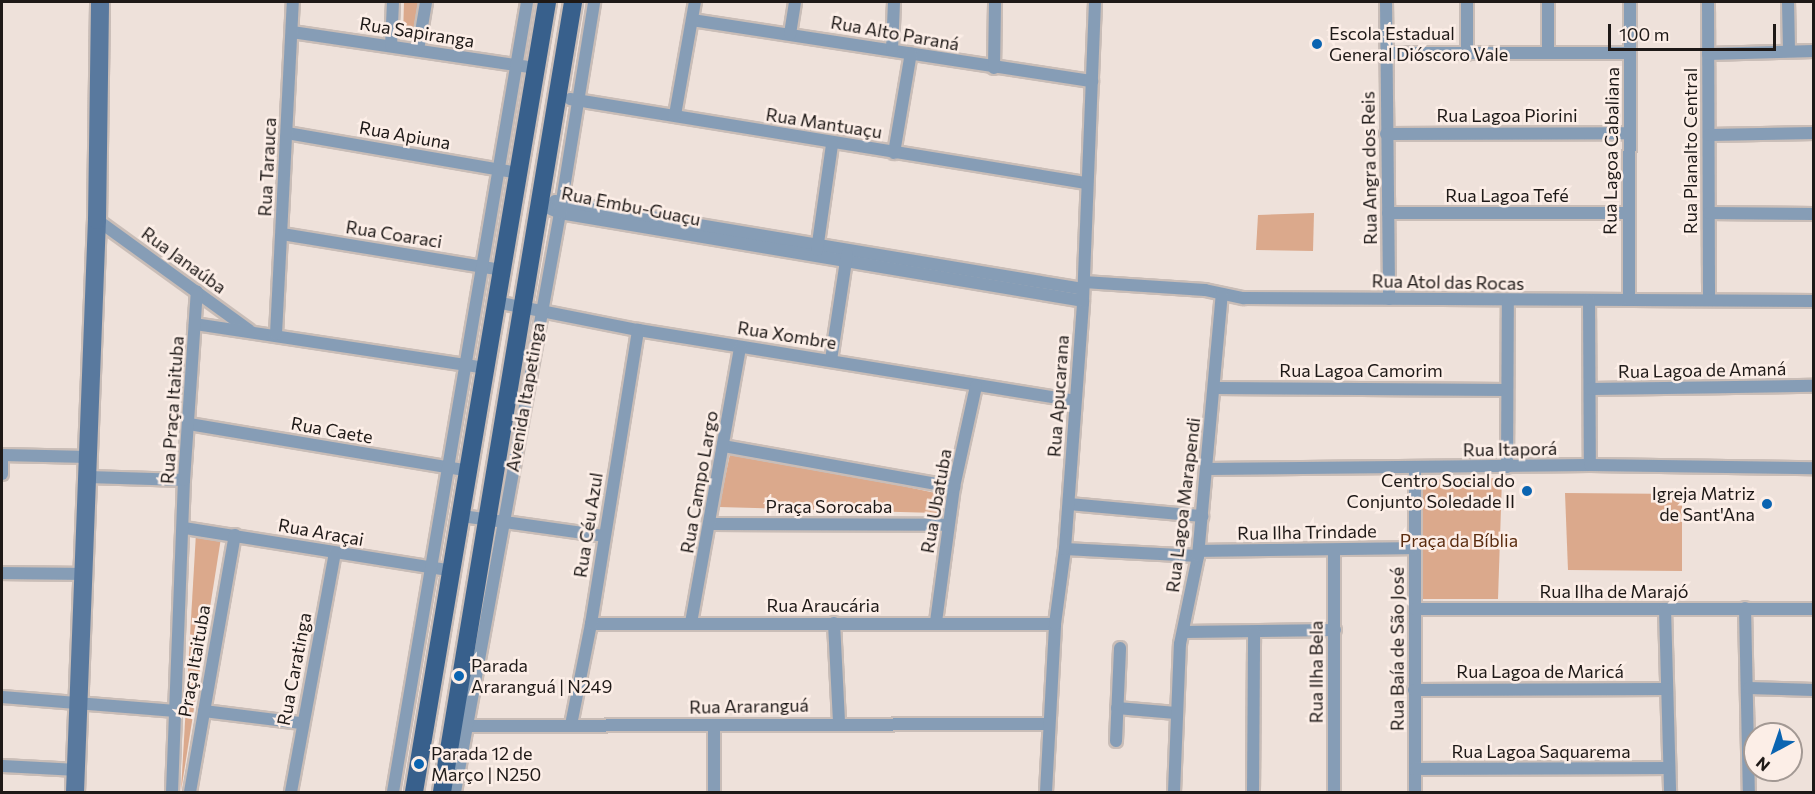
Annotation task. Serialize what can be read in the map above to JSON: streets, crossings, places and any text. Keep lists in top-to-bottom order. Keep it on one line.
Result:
{"streets":{"main road":["Avenida Itapetinga"],"street":["Rua Sapiranga","Rua Alto Paraná","Rua Lagoa Piorini","Rua Mantuaçu","Rua Apiuna","Rua Lagoa Cabaliana","Rua Planalto Central","Rua Tarauca","Rua Angra dos Reis","Rua Lagoa Tefé","Rua Embu-Guaçu","Rua Coaraci","Rua Janaúba","Rua Atol das Rocas","Rua Xombre","Rua Lagoa Camorim","Rua Lagoa de Amaná","Rua Apucarana","Rua Praça Itaituba","Rua Caete","Rua Itaporá","Rua Campo Largo","Rua Ubatuba","Rua Lagoa Marapendi","Praça Sorocaba","Rua Céu Azul","Rua Araçai","Rua Ilha Trindade","Rua Ilha de Marajó","Rua Araucária","Rua Baía de São José","Praça Itaituba","Rua Caratinga","Rua Lagoa de Maricá","Rua Ilha Bela","Rua Araranguá","Rua Lagoa Saquarema"]},"crossings":[["Rua Sapiranga","Rua Tarauca"],["Rua Alto Paraná","Rua Apucarana"],["Rua Lagoa Piorini","Rua Lagoa Cabaliana"],["Rua Lagoa Piorini","Rua Angra dos Reis"],["Rua Mantuaçu","Rua Apucarana"],["Rua Mantuaçu","Avenida Itapetinga"],["Rua Apiuna","Rua Tarauca"],["Rua Lagoa Cabaliana","Rua Lagoa Tefé"],["Rua Lagoa Cabaliana","Rua Atol das Rocas"],["Rua Planalto Central","Rua Atol das Rocas"],["Rua Tarauca","Rua Coaraci"],["Rua Tarauca","Rua Praça Itaituba"],["Rua Angra dos Reis","Rua Lagoa Tefé"],["Rua Angra dos Reis","Rua Atol das Rocas"],["Rua Embu-Guaçu","Rua Atol das Rocas"],["Rua Embu-Guaçu","Rua Apucarana"],["Rua Embu-Guaçu","Avenida Itapetinga"],["Rua Janaúba","Rua Praça Itaituba"],["Rua Atol das Rocas","Rua Apucarana"],["Rua Atol das Rocas","Rua Lagoa Marapendi"],["Rua Xombre","Rua Apucarana"],["Rua Xombre","Avenida Itapetinga"],["Rua Xombre","Rua Campo Largo"],["Rua Xombre","Rua Ubatuba"],["Rua Xombre","Rua Céu Azul"],["Rua Lagoa Camorim","Rua Lagoa Marapendi"],["Rua Apucarana","Rua Ilha Trindade"],["Rua Apucarana","Rua Araucária"],["Rua Apucarana","Rua Araranguá"],["Avenida Itapetinga","Rua Araranguá"],["Rua Praça Itaituba","Rua Caete"],["Rua Praça Itaituba","Rua Araçai"],["Rua Itaporá","Rua Lagoa Marapendi"],["Rua Itaporá","Rua Baía de São José"],["Rua Campo Largo","Praça Sorocaba"],["Rua Campo Largo","Rua Araucária"],["Rua Ubatuba","Praça Sorocaba"],["Rua Ubatuba","Rua Araucária"],["Rua Lagoa Marapendi","Rua Ilha Trindade"],["Rua Céu Azul","Rua Araucária"],["Rua Céu Azul","Rua Araranguá"],["Rua Araçai","Praça Itaituba"],["Rua Araçai","Rua Caratinga"],["Rua Ilha Trindade","Rua Baía de São José"],["Rua Ilha Trindade","Rua Ilha Bela"],["Rua Ilha de Marajó","Rua Baía de São José"],["Rua Baía de São José","Rua Lagoa de Maricá"],["Rua Baía de São José","Rua Lagoa Saquarema"]],"parks":["Praça da Bíblia"],"places":["Escola Estadual General Dióscoro Vale","Centro Social do Conjunto Soledade II","Igreja Matriz de Sant'Ana","Parada Araranguá | N249","Parada 12 de Março | N250"],"scale_bar":"100 m","north":"bottom left"}
